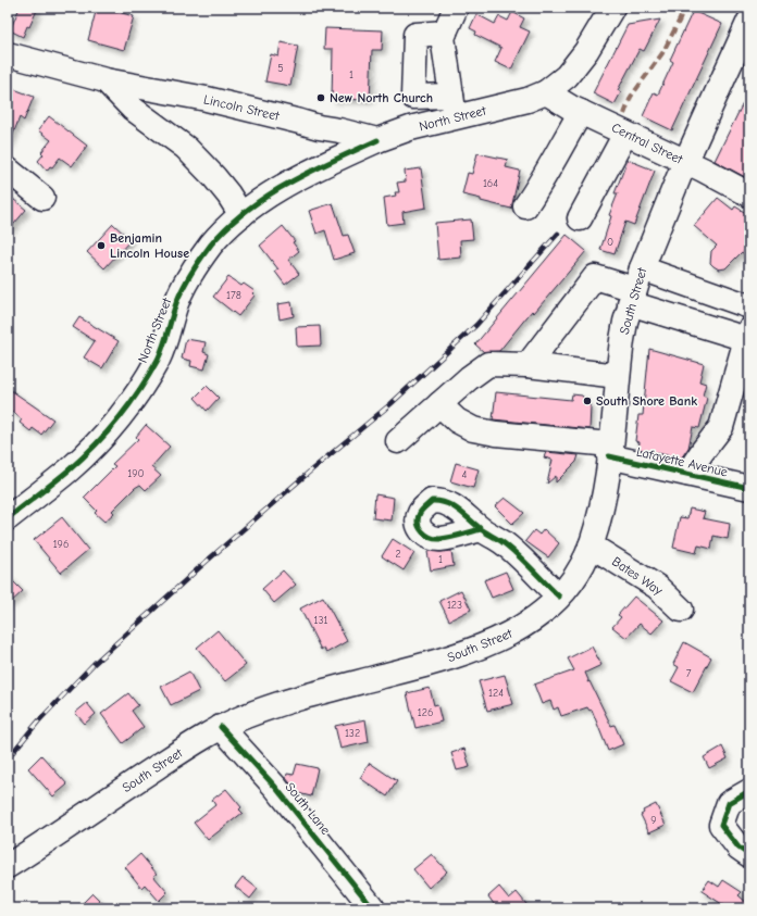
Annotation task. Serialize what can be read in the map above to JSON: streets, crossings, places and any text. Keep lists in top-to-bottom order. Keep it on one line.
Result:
{"streets":{"main road":["Lincoln Street","North Street","Central Street","South Street","Lafayette Avenue","Bates Way","South Lane"]},"crossings":[["Lincoln Street","North Street"],["North Street","Central Street"],["Central Street","South Street"],["South Street","Lafayette Avenue"],["South Street","Bates Way"],["South Street","South Lane"]],"places":["New North Church","Benjamin Lincoln House","South Shore Bank"],"house_numbers":["5","1","164","0","178","190","4","196","2","1","123","131","7","124","126","132","9"]}
